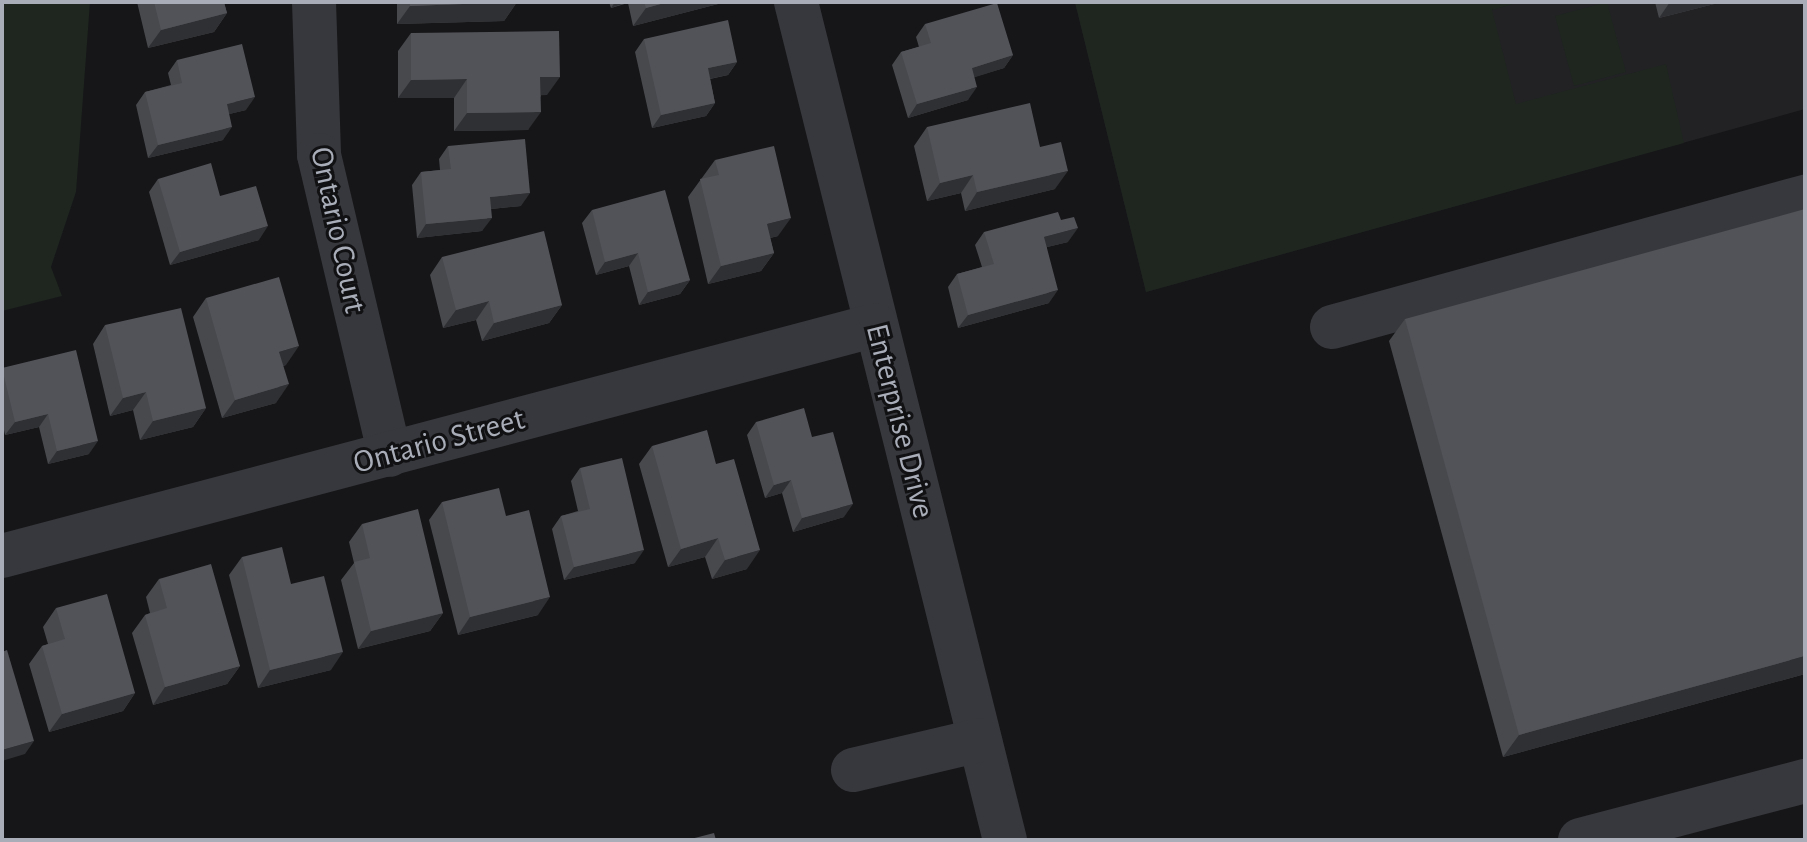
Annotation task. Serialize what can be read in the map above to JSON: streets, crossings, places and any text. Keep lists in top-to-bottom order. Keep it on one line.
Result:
{"streets":{"street":["Ontario Court","Enterprise Drive","Ontario Street"]},"crossings":[["Ontario Court","Ontario Street"],["Enterprise Drive","Ontario Street"]]}
